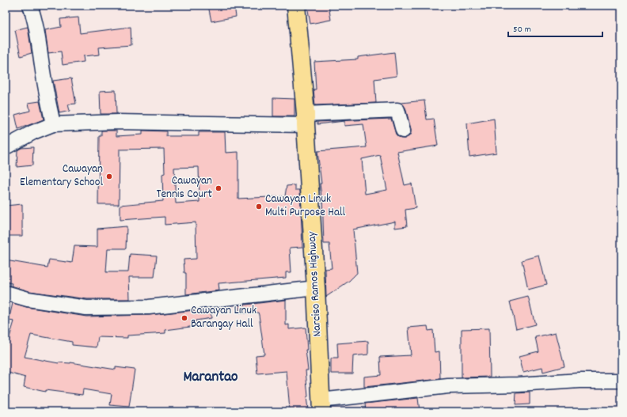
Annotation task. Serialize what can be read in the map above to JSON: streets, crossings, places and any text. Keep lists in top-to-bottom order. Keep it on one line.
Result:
{"streets":{"highway":["Narciso Ramos Highway"]},"districts":["Marantao"],"places":["Cawayan Elementary School","Cawayan Tennis Court","Cawayan Linuk Multi Purpose Hall","Cawayan Linuk Barangay Hall"],"scale_bar":"50 m"}
